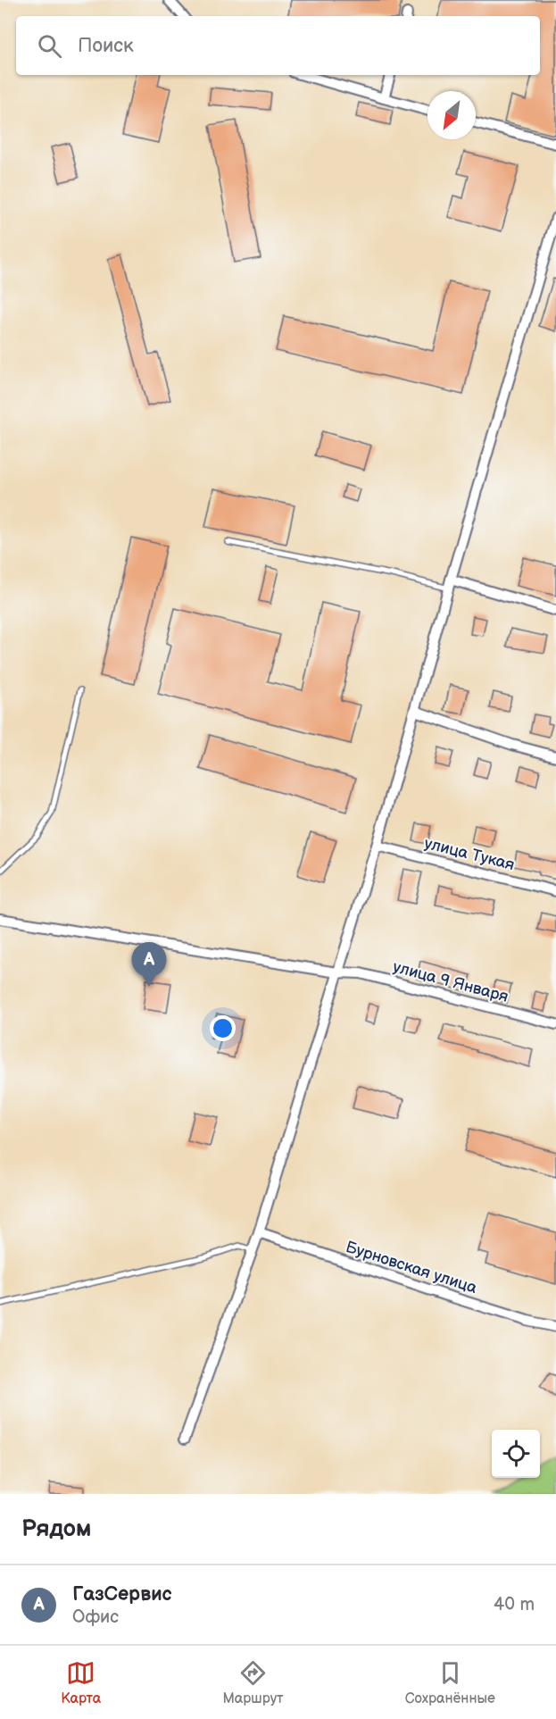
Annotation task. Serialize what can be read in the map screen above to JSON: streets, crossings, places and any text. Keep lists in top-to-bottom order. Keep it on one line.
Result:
{"streets":{"street":["улица Тукая","улица 9 Января","Бурновская улица"]},"north":"bottom left","page":{"search":"Поиск","pins":"A","heading":"Рядом","list":[{"mark":"A","name":"ГазСервис","note":"Офис","value":"40 m"}],"nav":["Карта","Маршрут","Сохранённые"]}}
